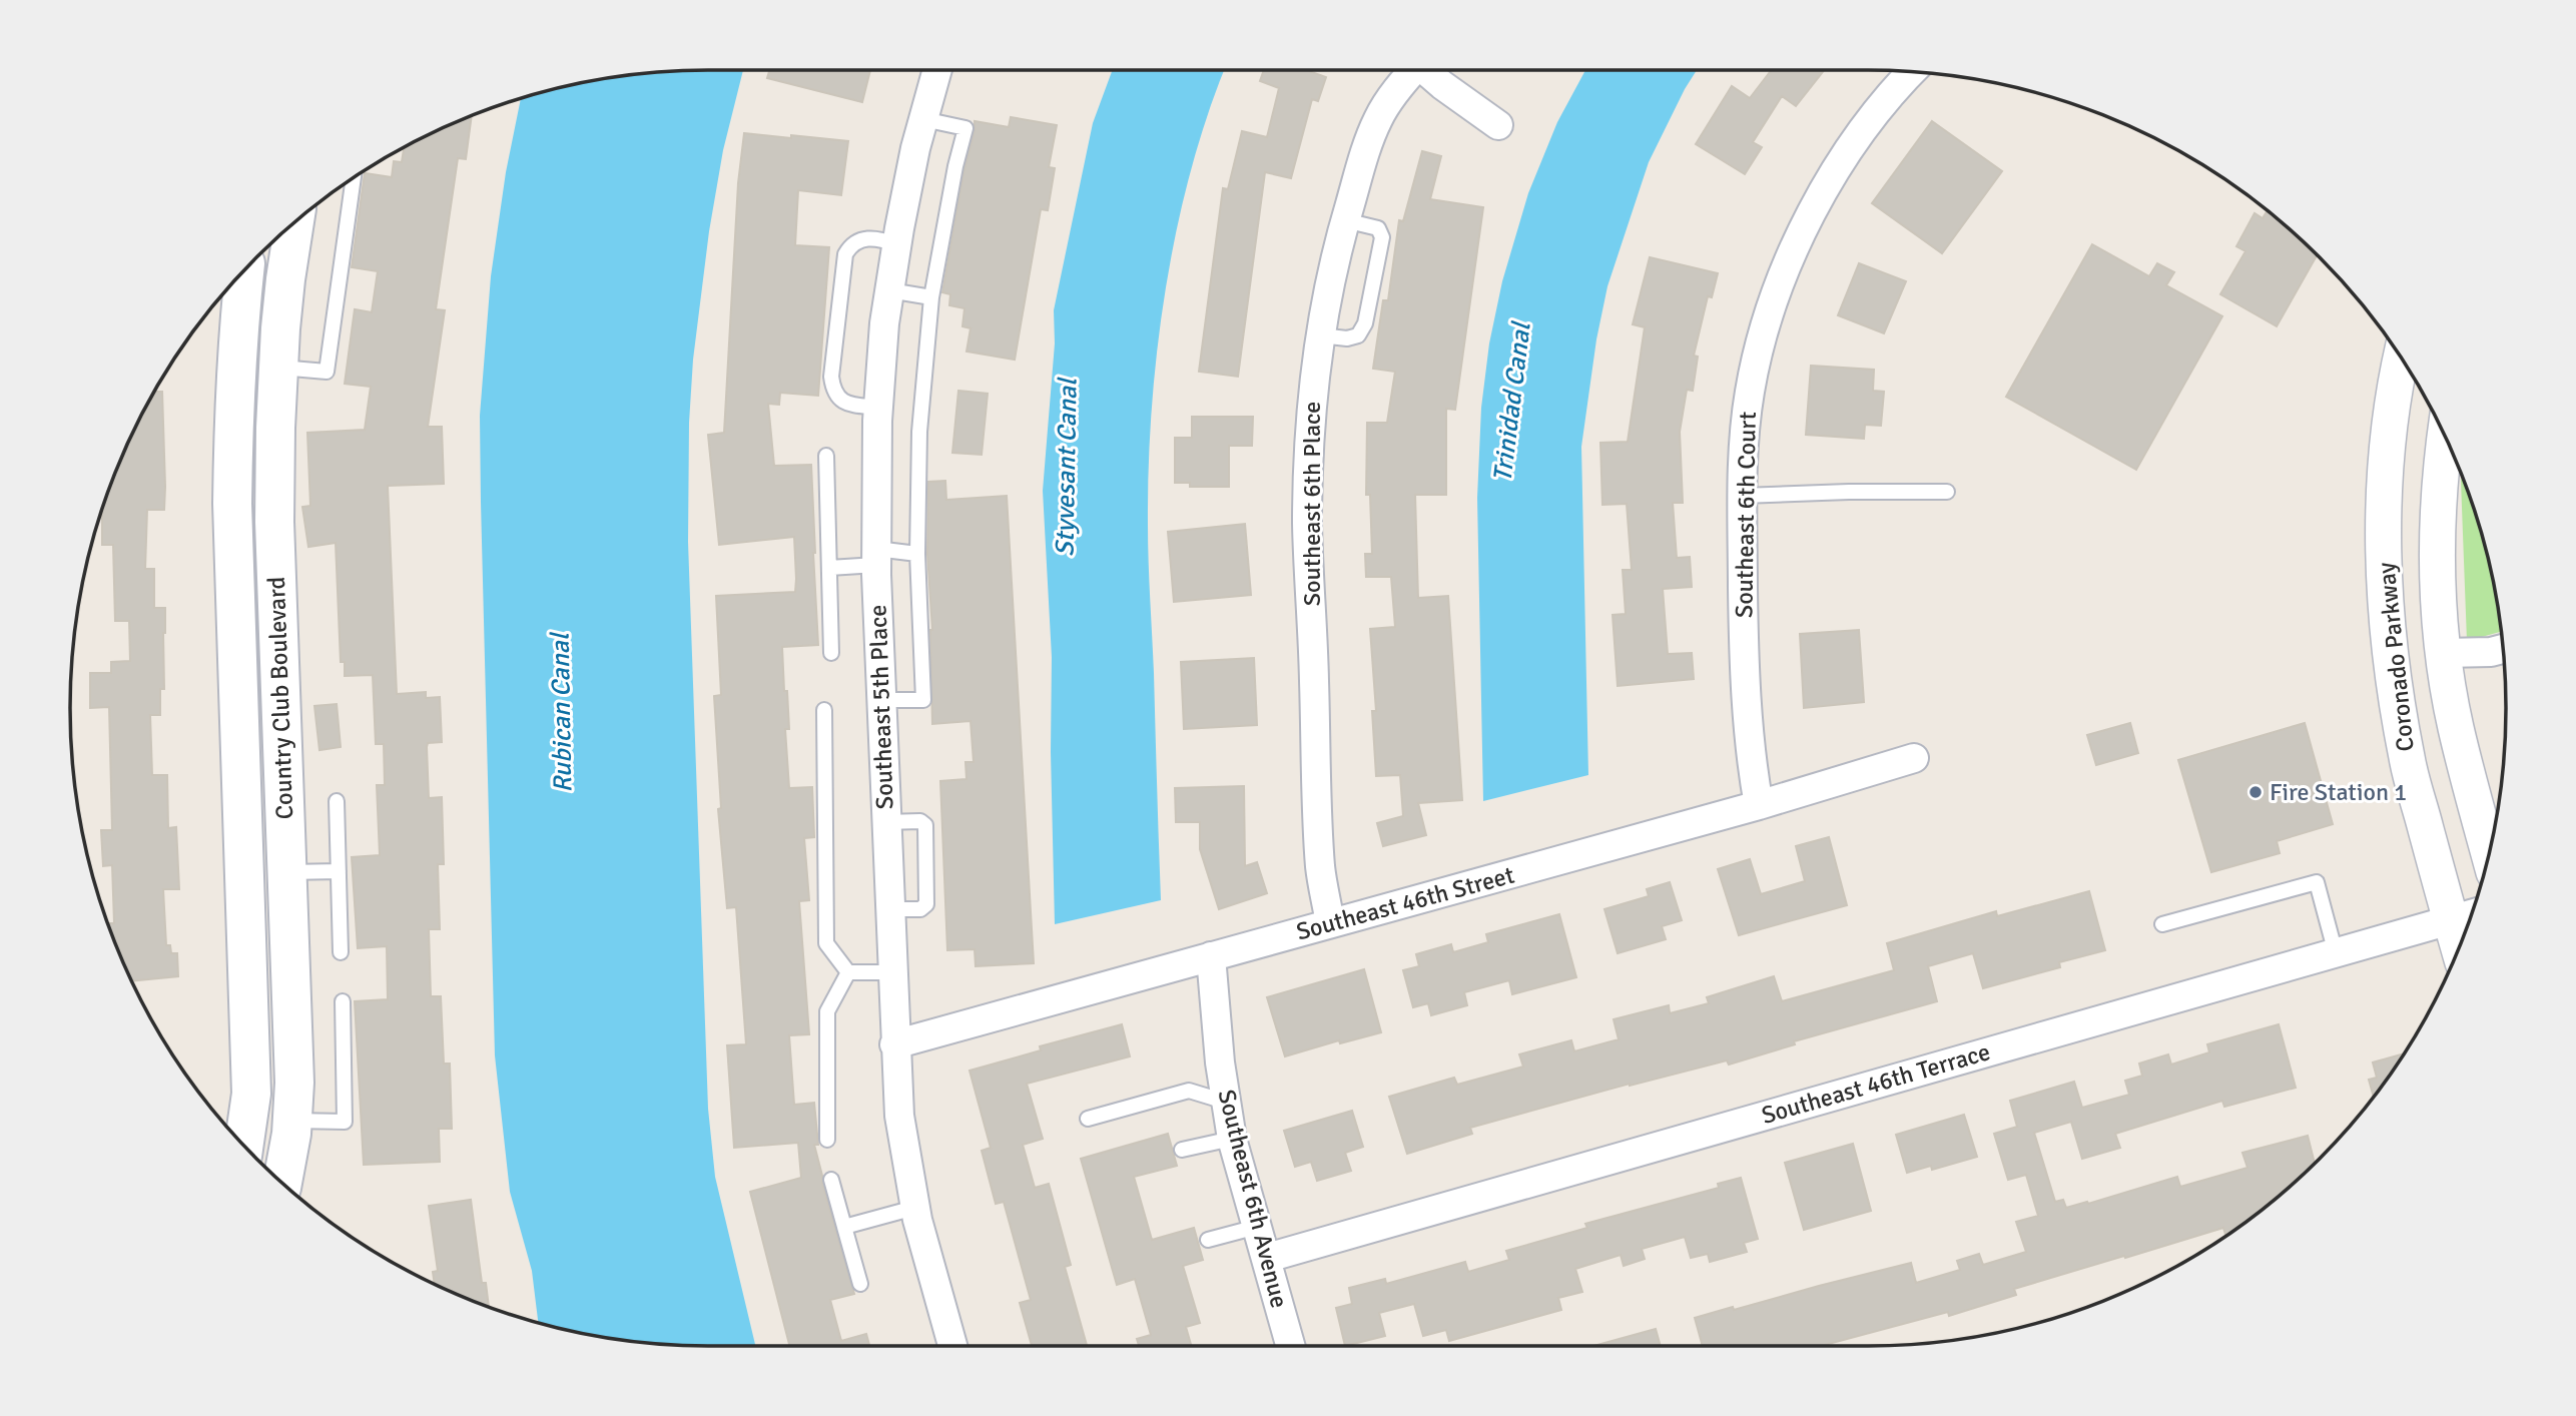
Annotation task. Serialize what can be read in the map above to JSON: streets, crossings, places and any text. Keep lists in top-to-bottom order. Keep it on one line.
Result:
{"streets":{"main road":["Country Club Boulevard"],"street":["Southeast 6th Place","Southeast 6th Court","Coronado Parkway","Southeast 5th Place","Southeast 46th Street","Southeast 46th Terrace","Southeast 6th Avenue"]},"crossings":[["Southeast 6th Place","Southeast 46th Street"],["Southeast 6th Court","Southeast 46th Street"],["Coronado Parkway","Southeast 46th Terrace"],["Southeast 5th Place","Southeast 46th Street"],["Southeast 46th Street","Southeast 6th Avenue"],["Southeast 46th Terrace","Southeast 6th Avenue"]],"water":["Trinidad Canal","Styvesant Canal","Rubican Canal"],"places":["Fire Station 1"]}
